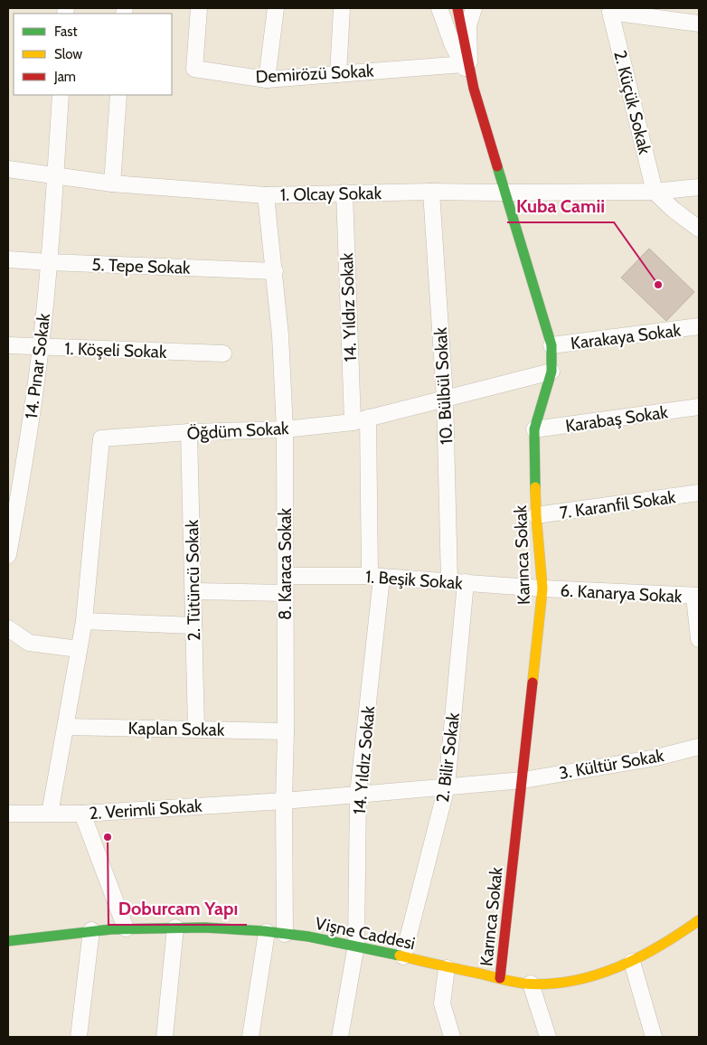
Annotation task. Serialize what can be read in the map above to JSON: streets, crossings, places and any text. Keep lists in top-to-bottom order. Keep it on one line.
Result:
{"streets":{"street":["Demirözü Sokak","2. Küçük Sokak","1. Olcay Sokak","5. Tepe Sokak","14. Yıldız Sokak","Karakaya Sokak","1. Köşeli Sokak","14. Pınar Sokak","10. Bülbül Sokak","Karabaş Sokak","Öğdüm Sokak","7. Karanfil Sokak","Karınca Sokak","8. Karaca Sokak","1. Beşik Sokak","2. Tütüncü Sokak","6. Kanarya Sokak","Kaplan Sokak","2. Bilir Sokak","3. Kültür Sokak","2. Verimli Sokak","Vişne Caddesi"]},"crossings":[["2. Küçük Sokak","1. Olcay Sokak"],["1. Olcay Sokak","14. Yıldız Sokak"],["1. Olcay Sokak","14. Pınar Sokak"],["1. Olcay Sokak","10. Bülbül Sokak"],["1. Olcay Sokak","Karınca Sokak"],["1. Olcay Sokak","8. Karaca Sokak"],["5. Tepe Sokak","14. Pınar Sokak"],["5. Tepe Sokak","8. Karaca Sokak"],["14. Yıldız Sokak","Öğdüm Sokak"],["14. Yıldız Sokak","1. Beşik Sokak"],["14. Yıldız Sokak","Vişne Caddesi"],["Karakaya Sokak","Karınca Sokak"],["1. Köşeli Sokak","14. Pınar Sokak"],["10. Bülbül Sokak","Öğdüm Sokak"],["10. Bülbül Sokak","1. Beşik Sokak"],["Karabaş Sokak","Karınca Sokak"],["Öğdüm Sokak","Karınca Sokak"],["Öğdüm Sokak","8. Karaca Sokak"],["Öğdüm Sokak","2. Tütüncü Sokak"],["Öğdüm Sokak","Kaplan Sokak"],["Öğdüm Sokak","2. Verimli Sokak"],["7. Karanfil Sokak","Karınca Sokak"],["Karınca Sokak","1. Beşik Sokak"],["Karınca Sokak","6. Kanarya Sokak"],["Karınca Sokak","3. Kültür Sokak"],["Karınca Sokak","Vişne Caddesi"],["8. Karaca Sokak","1. Beşik Sokak"],["8. Karaca Sokak","Kaplan Sokak"],["8. Karaca Sokak","2. Verimli Sokak"],["8. Karaca Sokak","Vişne Caddesi"],["1. Beşik Sokak","6. Kanarya Sokak"],["1. Beşik Sokak","2. Bilir Sokak"],["2. Tütüncü Sokak","Kaplan Sokak"],["2. Bilir Sokak","Vişne Caddesi"]],"places":["Kuba Camii","Doburcam Yapı"],"legend":["Fast","Slow","Jam"]}
